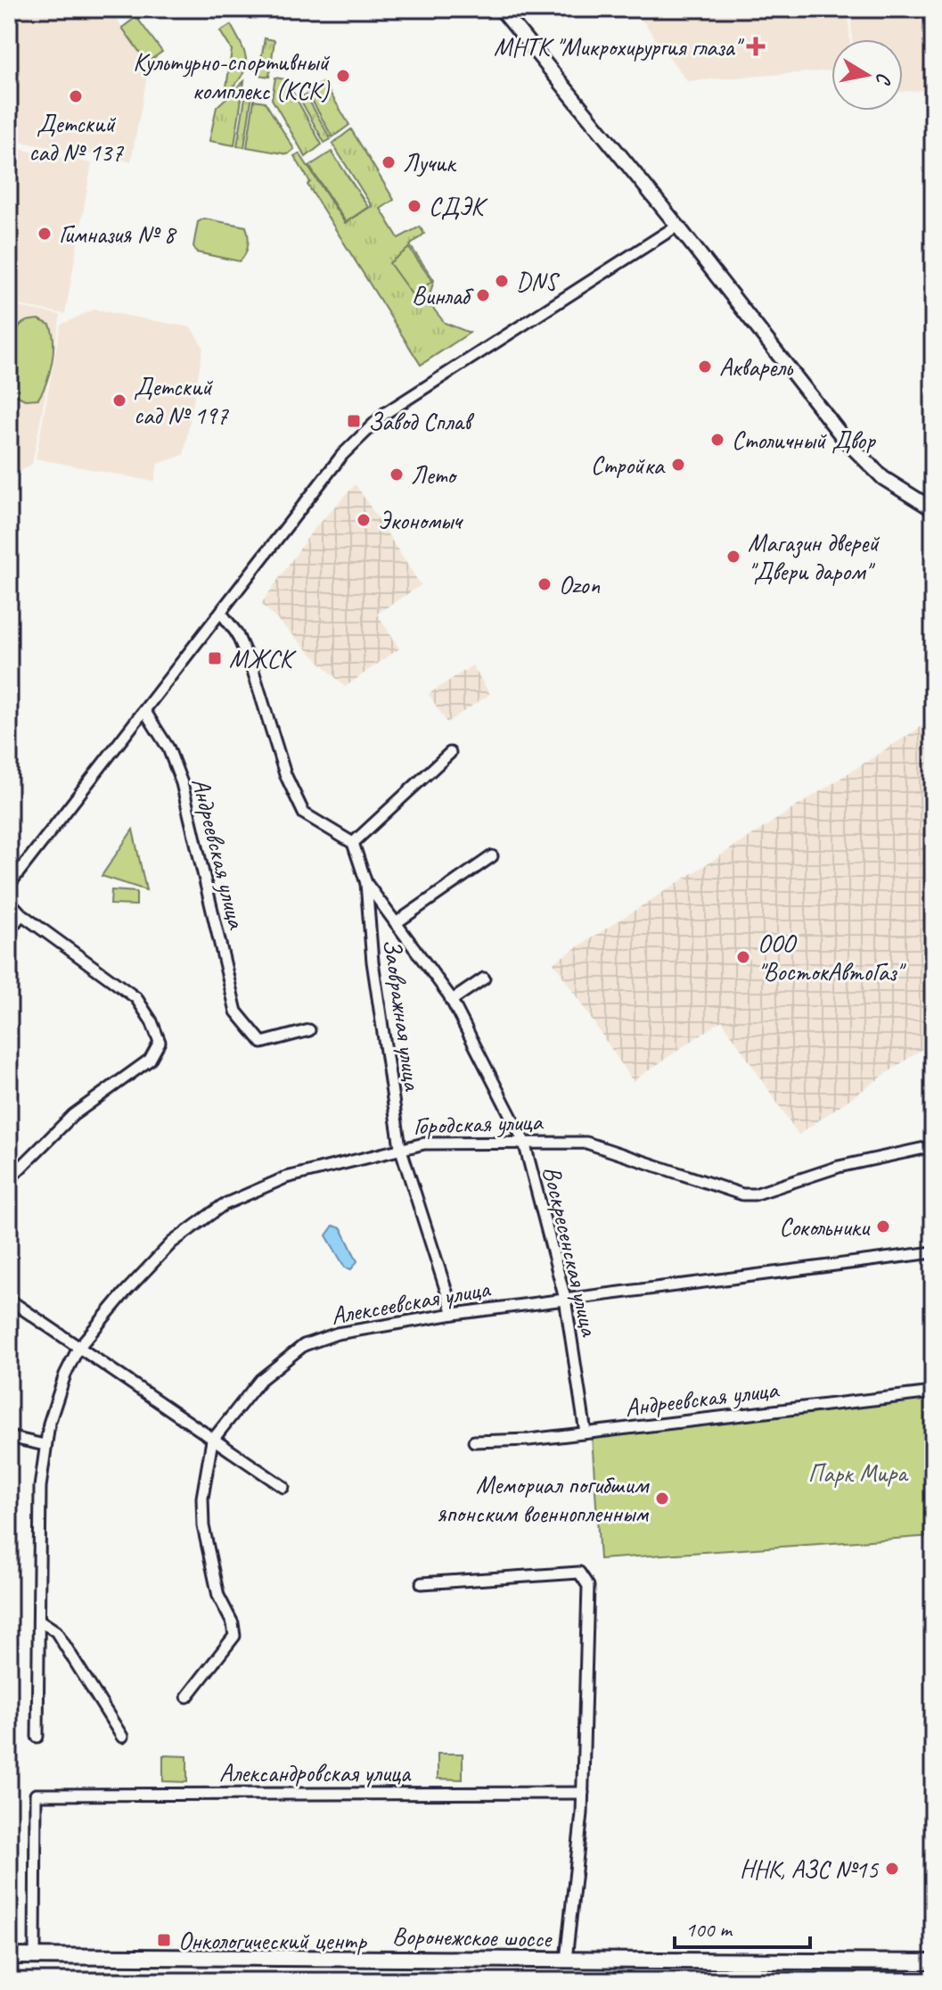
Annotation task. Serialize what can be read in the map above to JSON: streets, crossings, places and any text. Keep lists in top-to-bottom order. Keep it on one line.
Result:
{"streets":{"main road":["Воронежское шоссе"],"street":["Андреевская улица","Заовражная улица","Городская улица","Воскресенская улица","Алексеевская улица","Александровская улица"]},"crossings":[["Андреевская улица","Воскресенская улица"],["Заовражная улица","Городская улица"],["Заовражная улица","Воскресенская улица"],["Заовражная улица","Алексеевская улица"],["Городская улица","Воскресенская улица"],["Воскресенская улица","Алексеевская улица"],["Александровская улица","Воронежское шоссе"]],"parks":["Парк Мира"],"places":{"health":["МНТК \"Микрохирургия глаза\""],"other":["Культурно-спортивный комплекс (КСК)","Детский сад № 137","Лучик","СДЭК","Гимназия № 8","DNS","Винлаб","Акварель","Детский сад № 197","Столичный Двор","Стройка","Лето","Экономыч","Магазин дверей \"Двери даром\"","Ozon","ООО \"ВостокАвтоГаз\"","Сокольники","Мемориал погибшим японским военнопленным","ННК, АЗС №15"],"transit":["Завод Сплав","МЖСК","Онкологический центр"]},"scale_bar":"100 m","north":"right"}
